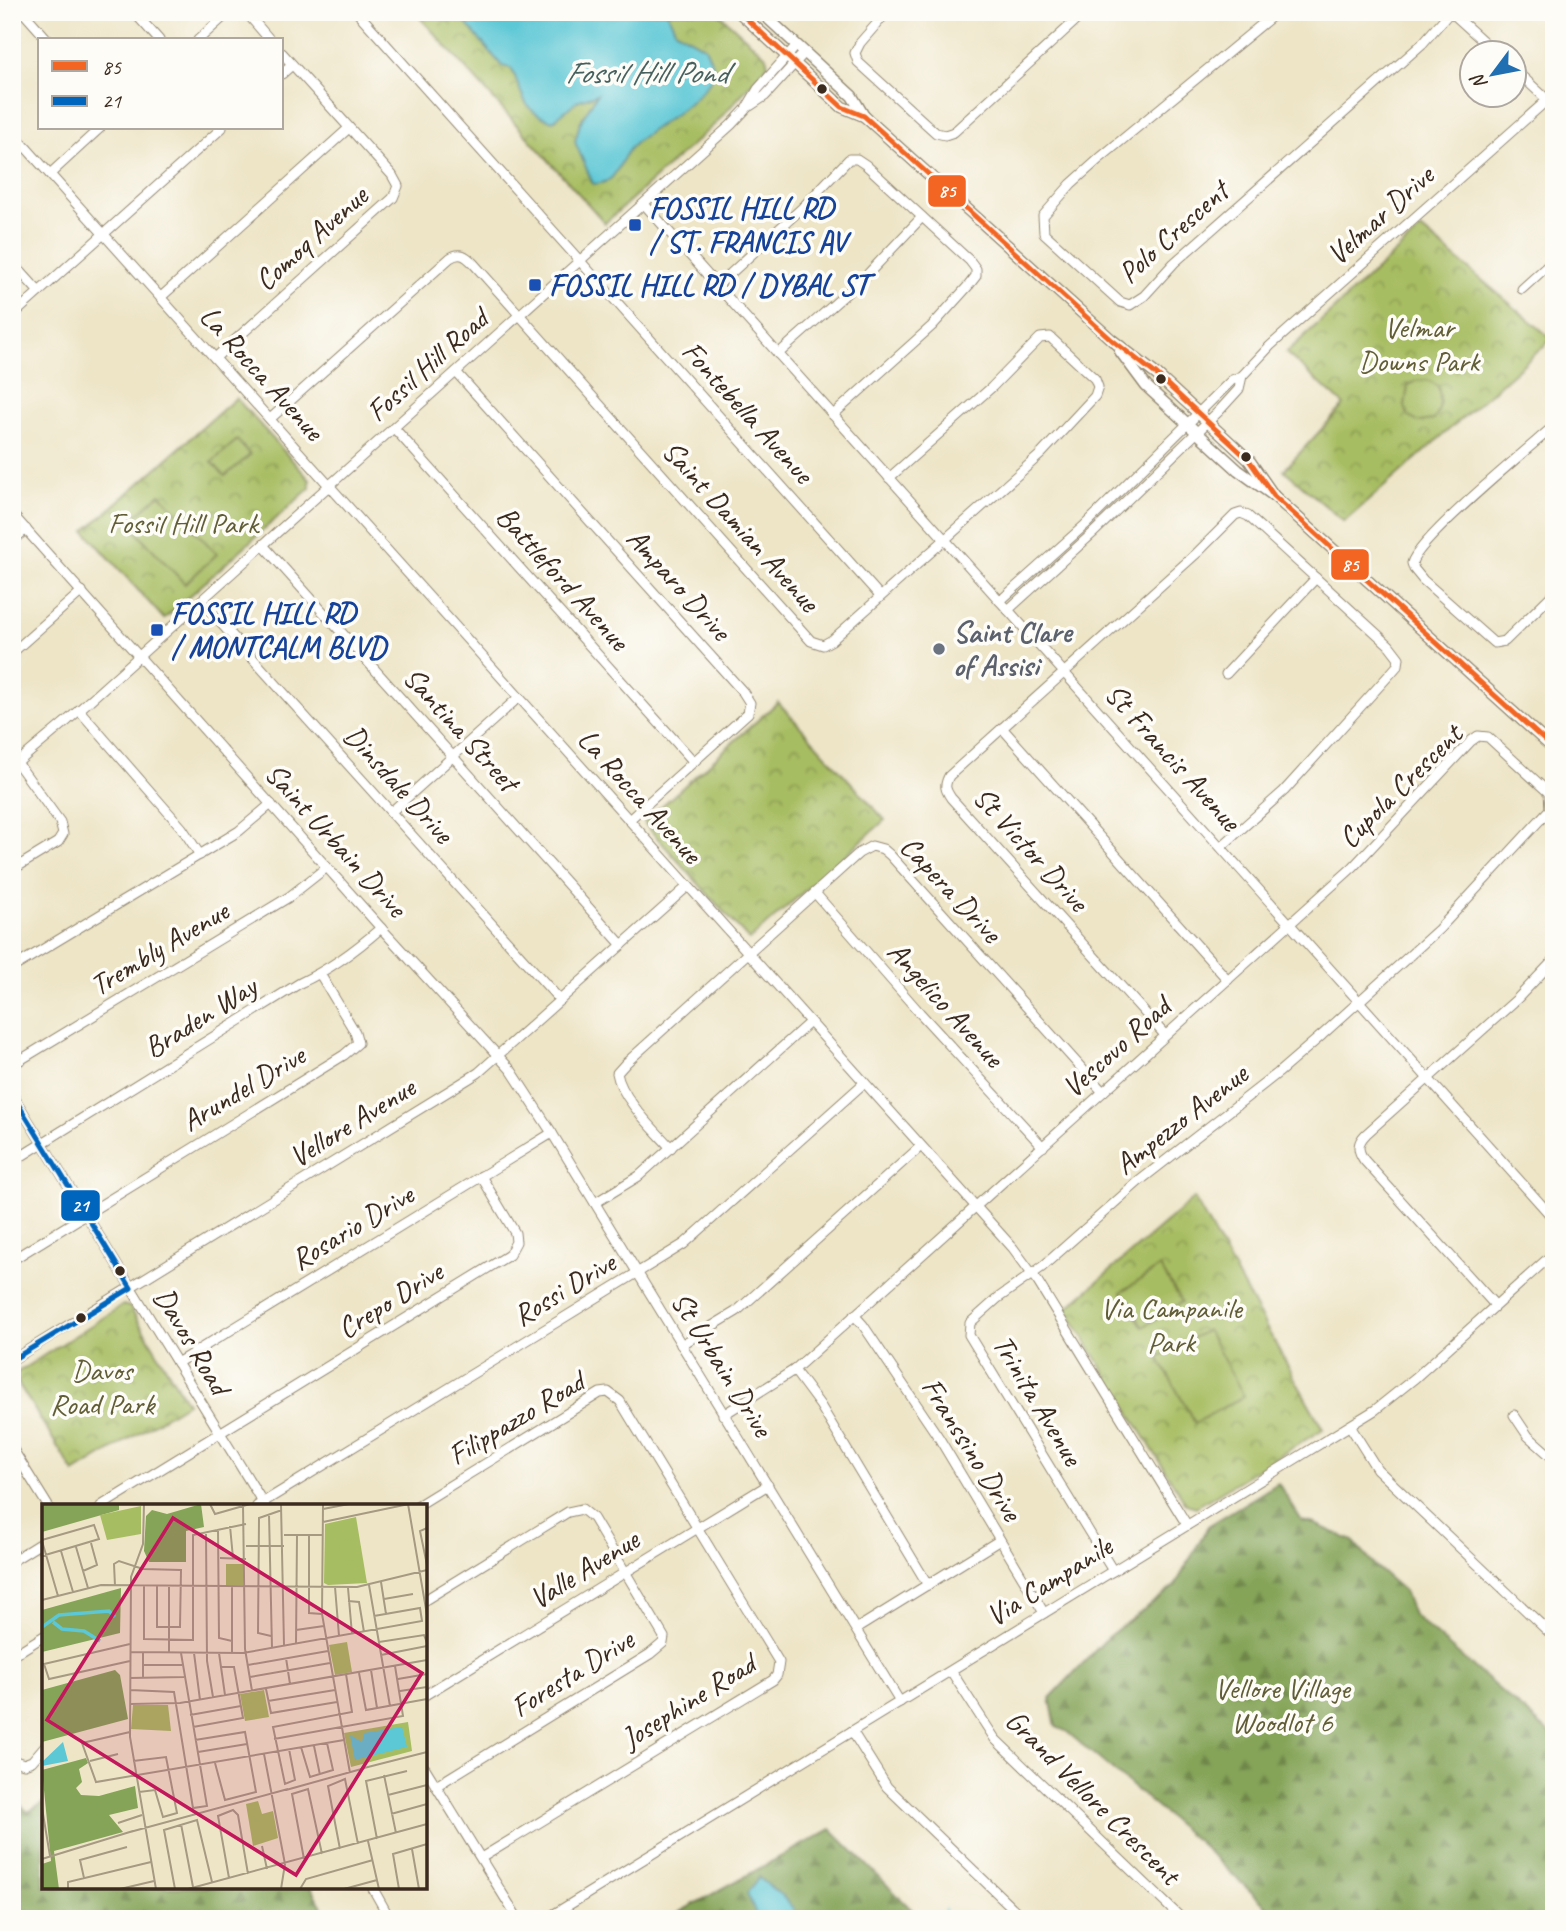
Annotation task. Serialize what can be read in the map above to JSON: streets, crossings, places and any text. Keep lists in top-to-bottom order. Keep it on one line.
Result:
{"streets":{"street":["Velmar Drive","Polo Crescent","Comoq Avenue","Fossil Hill Road","La Rocca Avenue","Fontebella Avenue","Saint Damian Avenue","Battleford Avenue","Amparo Drive","Santina Street","St Francis Avenue","Dinsdale Drive","Cupola Crescent","Saint Urbain Drive","St Victor Drive","Capera Drive","Trembly Avenue","Angelico Avenue","Braden Way","Vescovo Road","Arundel Drive","Ampezzo Avenue","Vellore Avenue","Rosario Drive","Rossi Drive","Crepo Drive","Davos Road","St Urbain Drive","Trinita Avenue","Filippazzo Road","Franssino Drive","Valle Avenue","Via Campanile","Foresta Drive","Josephine Road","Grand Vellore Crescent"]},"crossings":[["Velmar Drive","St Francis Avenue"],["Comoq Avenue","La Rocca Avenue"],["Fossil Hill Road","La Rocca Avenue"],["Fossil Hill Road","Fontebella Avenue"],["Fossil Hill Road","Saint Damian Avenue"],["Fossil Hill Road","Battleford Avenue"],["Fossil Hill Road","Amparo Drive"],["Fossil Hill Road","Santina Street"],["Fossil Hill Road","St Francis Avenue"],["Fossil Hill Road","Dinsdale Drive"],["Fossil Hill Road","Saint Urbain Drive"],["La Rocca Avenue","Amparo Drive"],["La Rocca Avenue","Capera Drive"],["La Rocca Avenue","Vescovo Road"],["La Rocca Avenue","Ampezzo Avenue"],["La Rocca Avenue","Vellore Avenue"],["La Rocca Avenue","Rossi Drive"],["La Rocca Avenue","Trinita Avenue"],["La Rocca Avenue","Via Campanile"],["Fontebella Avenue","Saint Damian Avenue"],["Saint Damian Avenue","St Francis Avenue"],["Battleford Avenue","Amparo Drive"],["Santina Street","Vellore Avenue"],["St Francis Avenue","Cupola Crescent"],["St Francis Avenue","St Victor Drive"],["St Francis Avenue","Vescovo Road"],["St Francis Avenue","Ampezzo Avenue"],["Dinsdale Drive","Vellore Avenue"],["Cupola Crescent","Vescovo Road"],["Cupola Crescent","Ampezzo Avenue"],["Saint Urbain Drive","Trembly Avenue"],["Saint Urbain Drive","Braden Way"],["Saint Urbain Drive","Vellore Avenue"],["Saint Urbain Drive","St Urbain Drive"],["St Victor Drive","Vescovo Road"],["Capera Drive","Angelico Avenue"],["Capera Drive","Vescovo Road"],["Angelico Avenue","Vescovo Road"],["Braden Way","Arundel Drive"],["Braden Way","Davos Road"],["Vescovo Road","St Urbain Drive"],["Vescovo Road","Franssino Drive"],["Arundel Drive","Davos Road"],["Ampezzo Avenue","Trinita Avenue"],["Vellore Avenue","Davos Road"],["Vellore Avenue","St Urbain Drive"],["Rosario Drive","Crepo Drive"],["Rosario Drive","Davos Road"],["Rosario Drive","St Urbain Drive"],["Rossi Drive","St Urbain Drive"],["Crepo Drive","Davos Road"],["St Urbain Drive","Valle Avenue"],["St Urbain Drive","Via Campanile"],["Trinita Avenue","Via Campanile"],["Filippazzo Road","Valle Avenue"],["Filippazzo Road","Josephine Road"],["Franssino Drive","Via Campanile"],["Valle Avenue","Foresta Drive"],["Valle Avenue","Josephine Road"],["Via Campanile","Grand Vellore Crescent"]],"water":["Fossil Hill Pond"],"parks":["Velmar Downs Park","Fossil Hill Park","Via Campanile Park","Davos Road Park","Vellore Village Woodlot 6"],"places":{"transit":["FOSSIL HILL RD / ST. FRANCIS AV","FOSSIL HILL RD / DYBAL ST","FOSSIL HILL RD / MONTCALM BLVD"],"other":["Saint Clare of Assisi"]},"lines":["transit line 85","transit line 21"],"legend":["85","21"],"north":"bottom left"}
